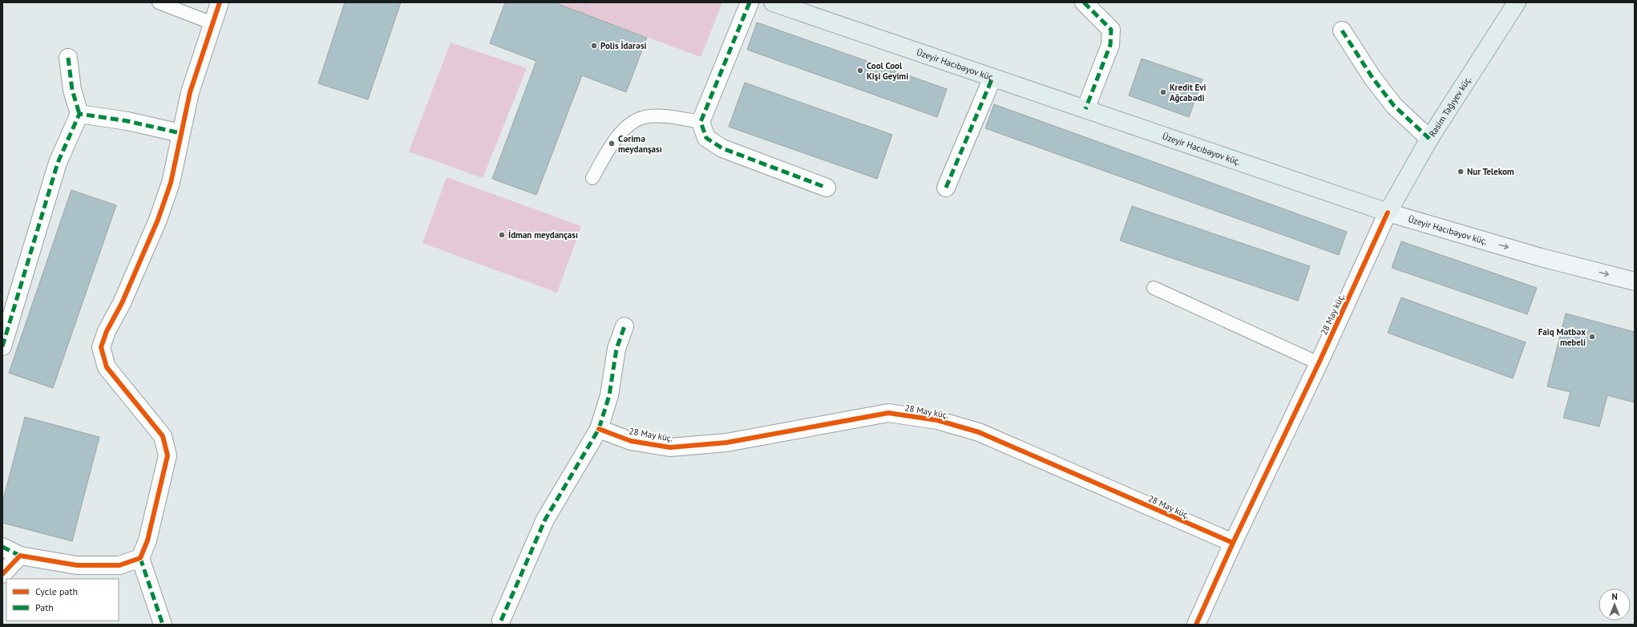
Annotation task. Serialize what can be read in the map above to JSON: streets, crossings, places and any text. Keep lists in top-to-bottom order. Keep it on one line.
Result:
{"streets":{"main road":["Üzeyir Hacıbəyov küç.","Rasim Tağıyev küç."],"street":["28 May küç."]},"crossings":[["Üzeyir Hacıbəyov küç.","Rasim Tağıyev küç."],["Üzeyir Hacıbəyov küç.","28 May küç."],["Rasim Tağıyev küç.","28 May küç."]],"places":["Polis İdarəsi","Cool Cool Kişi Geyimi","Kredit Evi Ağcabədi","Cərimə meydanşası","Nur Telekom","İdman meydançası","Faiq Mətbəx mebeli"],"legend":["Cycle path","Path"],"north":"top"}
